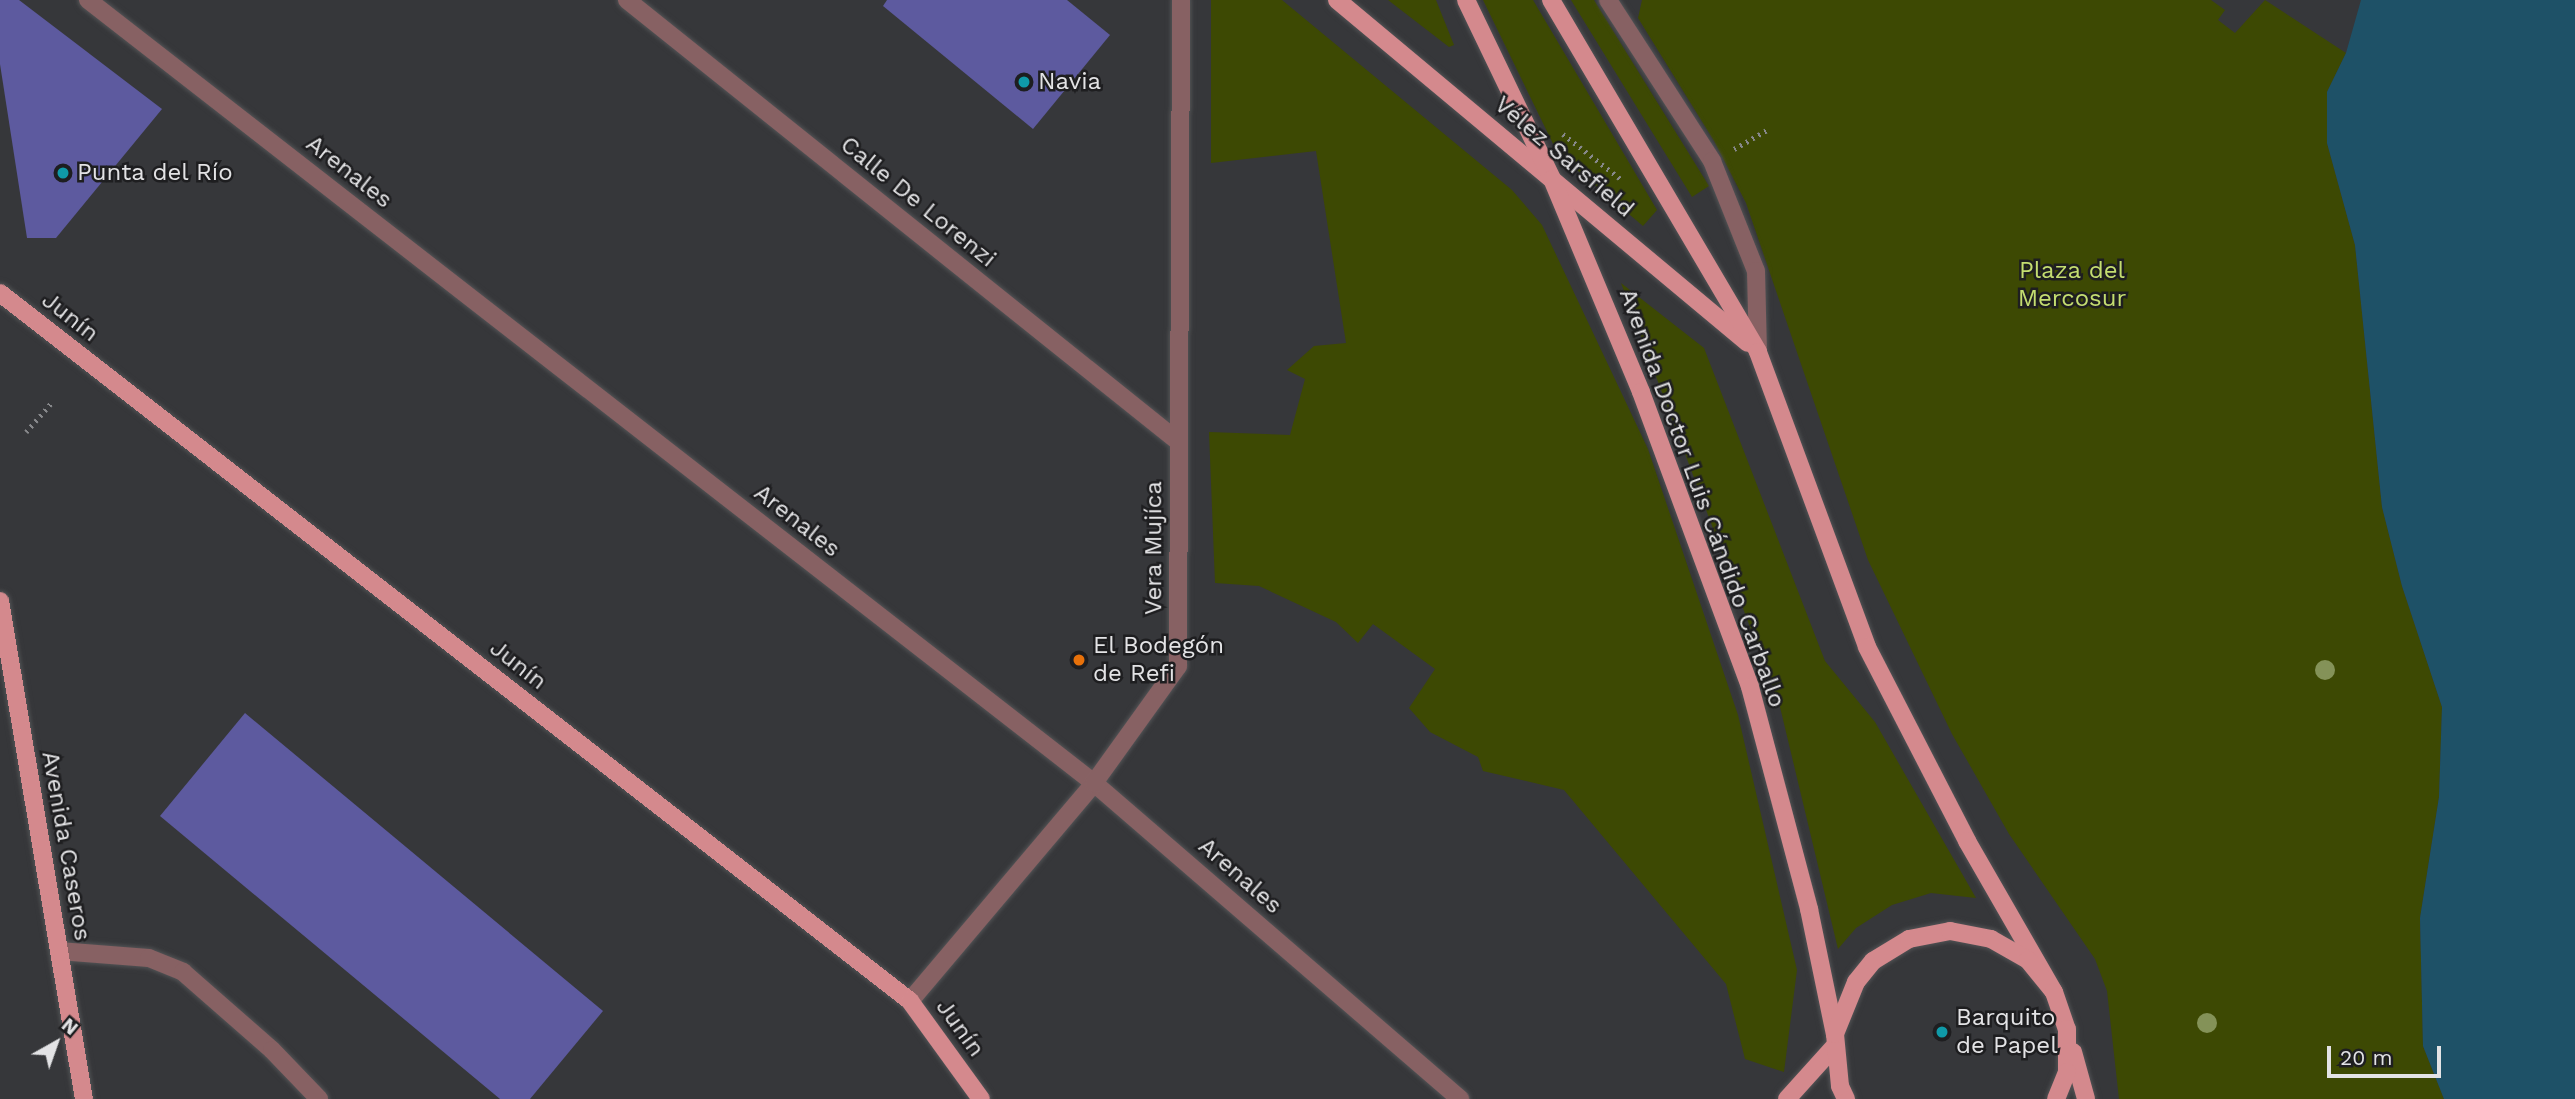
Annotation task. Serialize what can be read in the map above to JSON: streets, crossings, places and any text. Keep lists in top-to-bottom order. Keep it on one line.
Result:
{"streets":{"main road":["Vélez Sarsfield","Junín","Avenida Doctor Luis Cándido Carballo","Avenida Caseros"],"street":["Arenales","Calle De Lorenzi","Vera Mujíca"]},"crossings":[["Vélez Sarsfield","Avenida Doctor Luis Cándido Carballo"],["Arenales","Vera Mujíca"],["Calle De Lorenzi","Vera Mujíca"],["Junín","Vera Mujíca"]],"parks":["Plaza del Mercosur"],"places":["Navia","Punta del Río","El Bodegón de Refi","Barquito de Papel"],"scale_bar":"20 m","north":"top right"}
